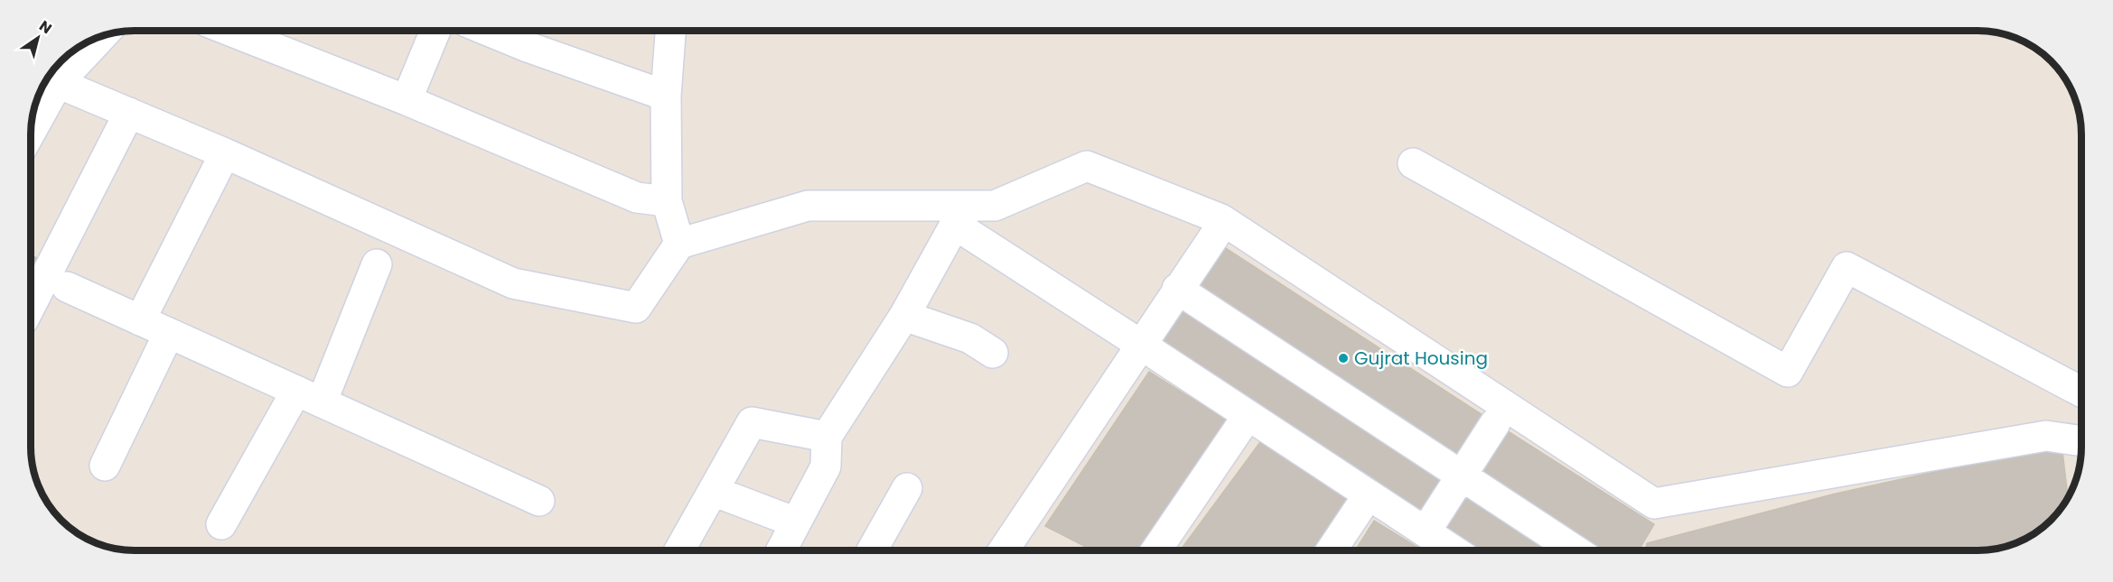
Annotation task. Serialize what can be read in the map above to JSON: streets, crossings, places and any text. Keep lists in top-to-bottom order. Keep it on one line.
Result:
{"places":["Gujrat Housing"],"north":"top right"}
